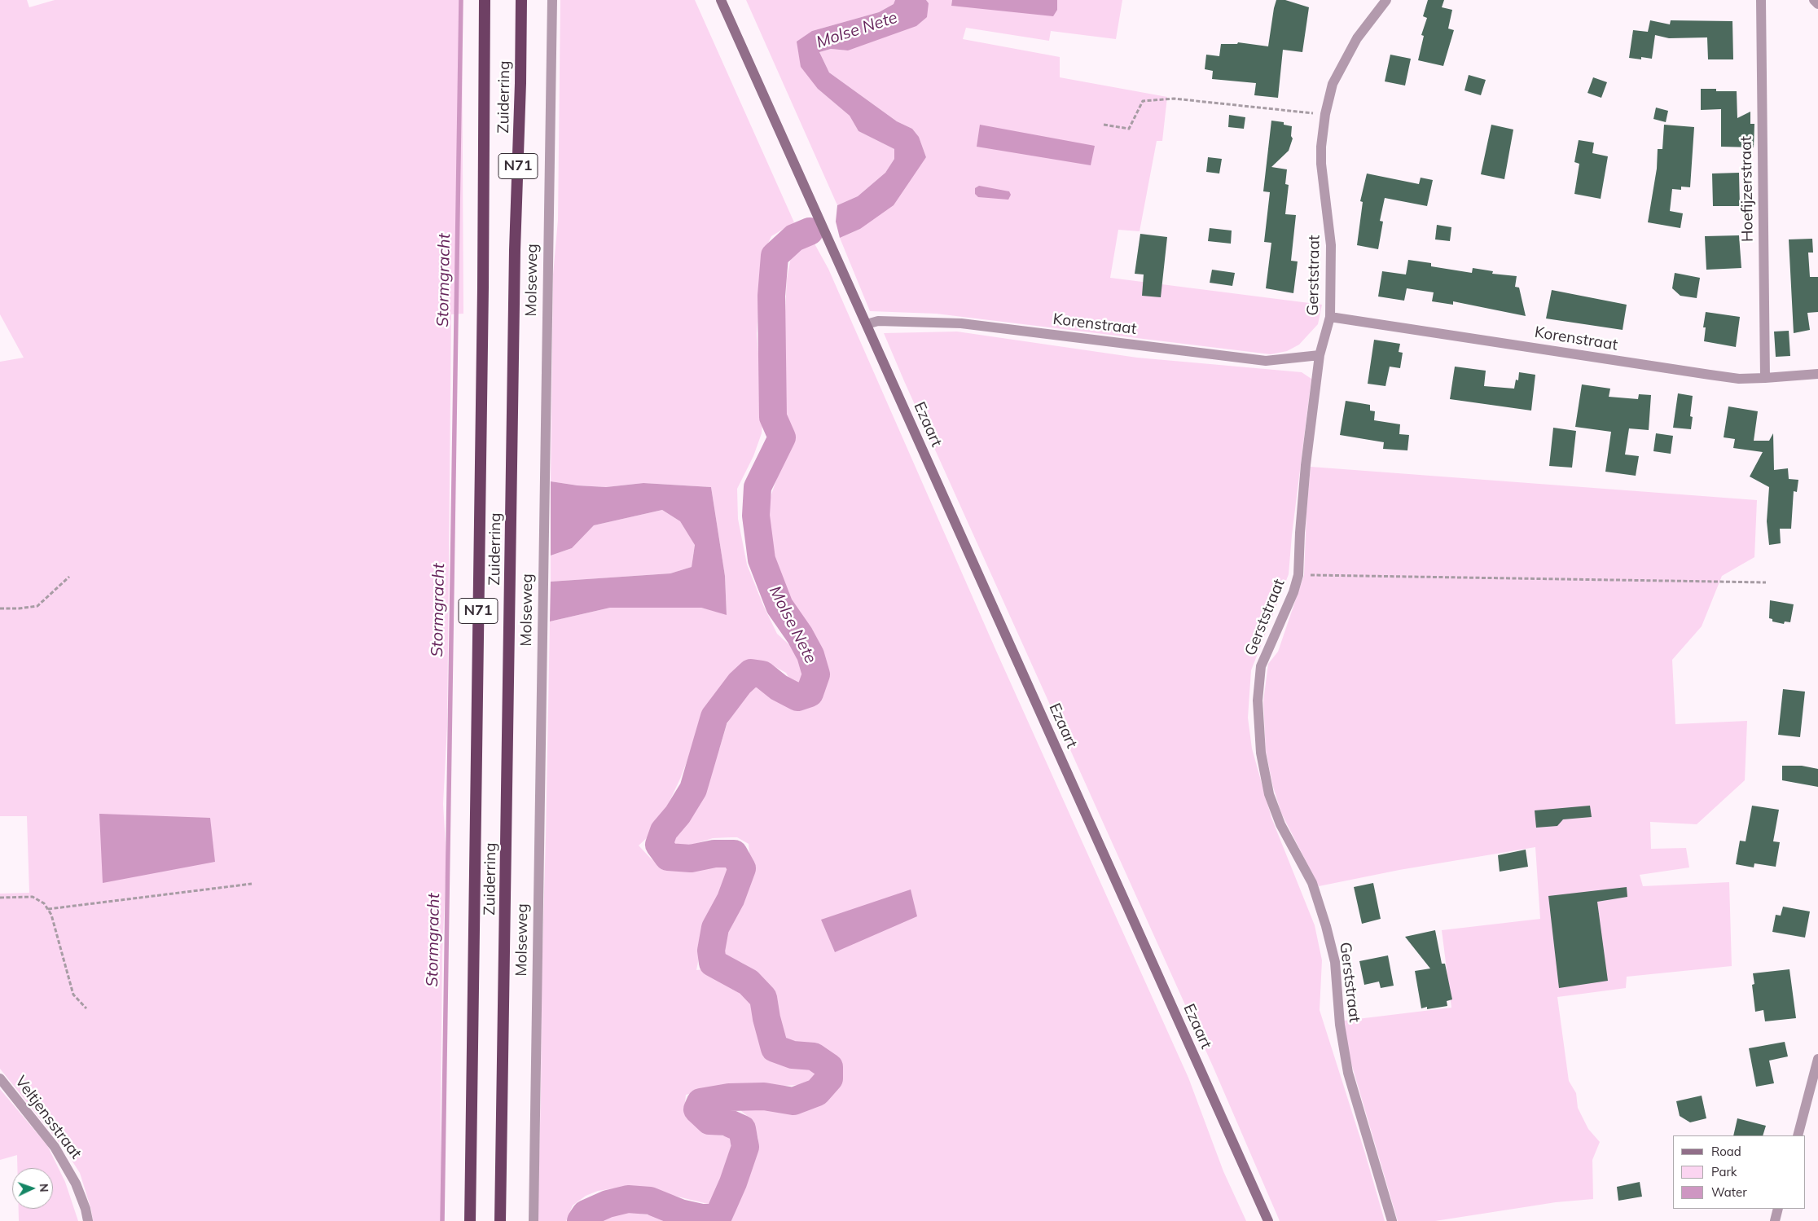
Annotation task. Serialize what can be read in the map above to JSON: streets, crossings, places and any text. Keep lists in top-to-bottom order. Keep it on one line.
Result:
{"streets":{"highway":["Zuiderring","N71"],"main road":["Ezaart"],"street":["Hoefijzerstraat","Gerststraat","Molseweg","Korenstraat","Veltjensstraat"]},"crossings":[["Hoefijzerstraat","Korenstraat"],["Gerststraat","Korenstraat"],["Korenstraat","Ezaart"]],"water":["Molse Nete","Stormgracht"],"legend":["Road","Park","Water"],"north":"right"}
